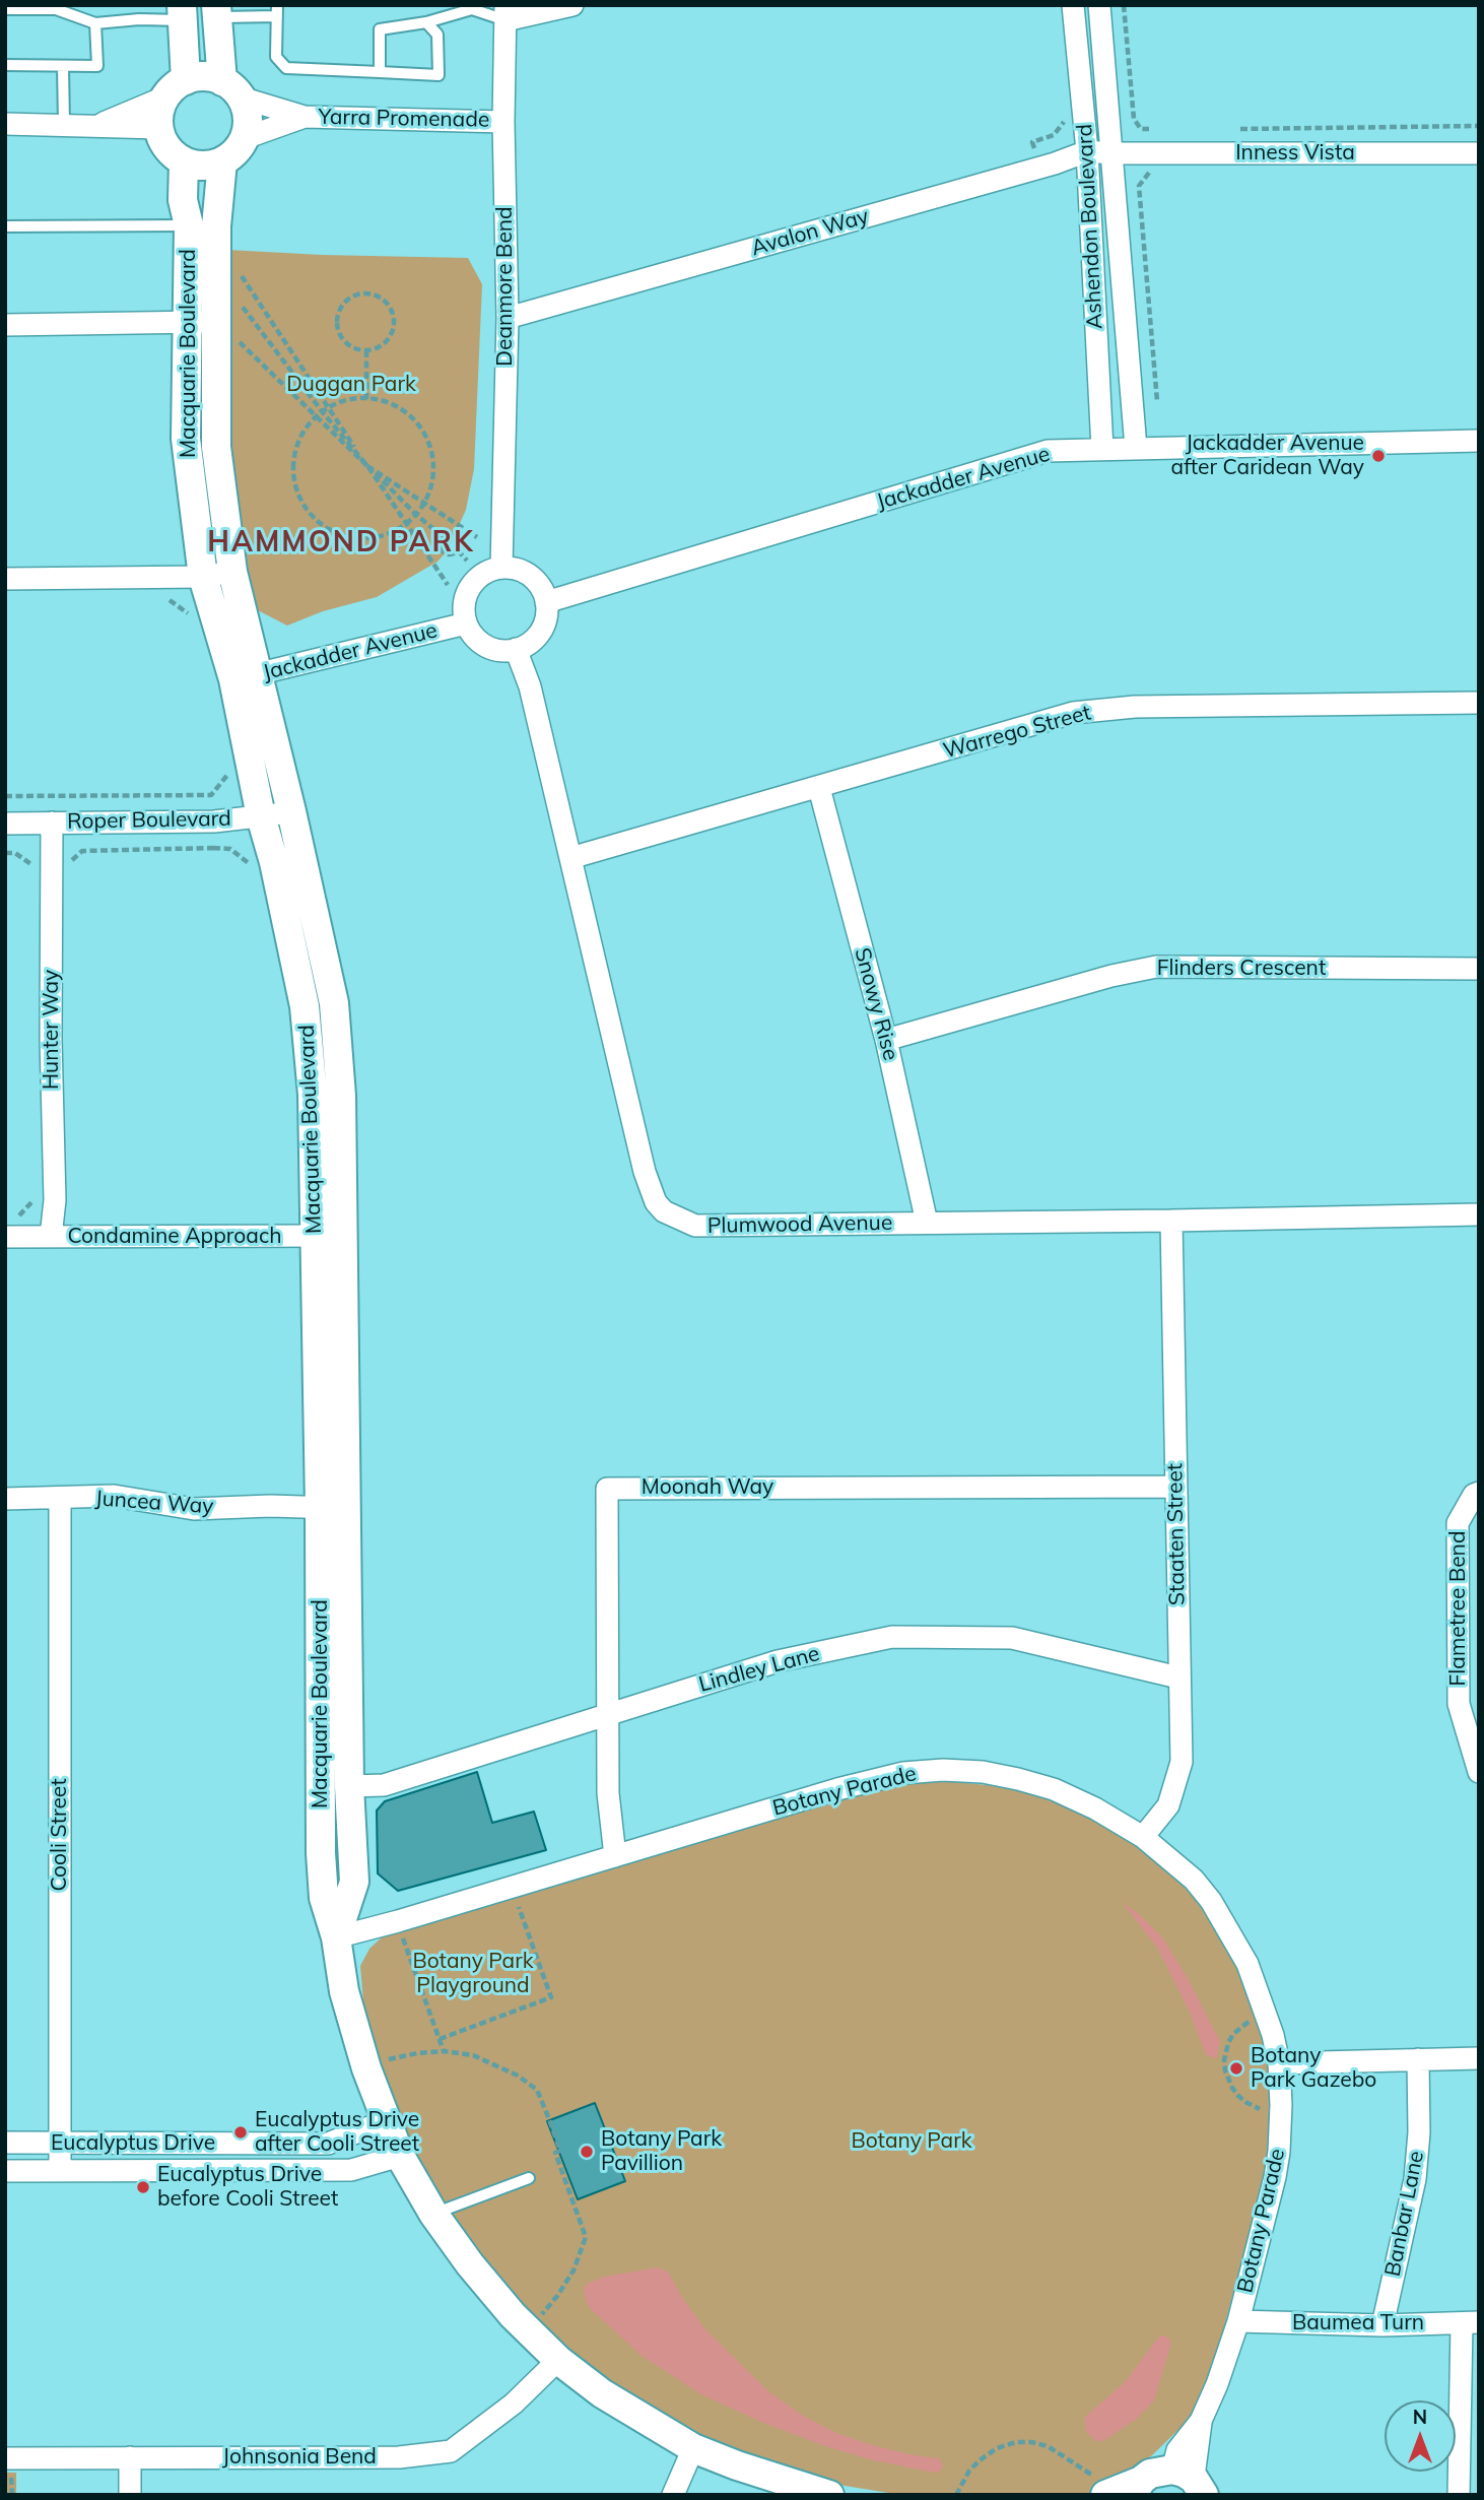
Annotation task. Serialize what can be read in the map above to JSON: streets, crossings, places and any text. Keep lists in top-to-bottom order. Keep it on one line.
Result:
{"streets":{"street":["Yarra Promenade","Inness Vista","Ashendon Boulevard","Avalon Way","Deanmore Bend","Macquarie Boulevard","Jackadder Avenue","Warrego Street","Roper Boulevard","Flinders Crescent","Snowy Rise","Hunter Way","Plumwood Avenue","Condamine Approach","Moonah Way","Juncea Way","Staaten Street","Flametree Bend","Lindley Lane","Botany Parade","Cooli Street","Eucalyptus Drive","Banbar Lane","Baumea Turn","Johnsonia Bend"]},"crossings":[["Yarra Promenade","Deanmore Bend"],["Yarra Promenade","Macquarie Boulevard"],["Inness Vista","Ashendon Boulevard"],["Inness Vista","Avalon Way"],["Ashendon Boulevard","Avalon Way"],["Ashendon Boulevard","Jackadder Avenue"],["Avalon Way","Deanmore Bend"],["Deanmore Bend","Jackadder Avenue"],["Deanmore Bend","Plumwood Avenue"],["Macquarie Boulevard","Jackadder Avenue"],["Macquarie Boulevard","Roper Boulevard"],["Macquarie Boulevard","Condamine Approach"],["Macquarie Boulevard","Juncea Way"],["Macquarie Boulevard","Lindley Lane"],["Macquarie Boulevard","Botany Parade"],["Macquarie Boulevard","Eucalyptus Drive"],["Macquarie Boulevard","Johnsonia Bend"],["Jackadder Avenue","Plumwood Avenue"],["Warrego Street","Snowy Rise"],["Warrego Street","Plumwood Avenue"],["Roper Boulevard","Hunter Way"],["Flinders Crescent","Snowy Rise"],["Snowy Rise","Plumwood Avenue"],["Hunter Way","Condamine Approach"],["Plumwood Avenue","Staaten Street"],["Moonah Way","Staaten Street"],["Moonah Way","Lindley Lane"],["Moonah Way","Botany Parade"],["Juncea Way","Cooli Street"],["Staaten Street","Lindley Lane"],["Staaten Street","Botany Parade"],["Botany Parade","Baumea Turn"],["Cooli Street","Eucalyptus Drive"],["Banbar Lane","Baumea Turn"]],"districts":["HAMMOND PARK"],"parks":["Duggan Park","Botany Park Playground","Botany Park"],"places":["Jackadder Avenue after Caridean Way","Botany Park Gazebo","Eucalyptus Drive after Cooli Street","Botany Park Pavillion","Eucalyptus Drive before Cooli Street"],"north":"top"}
